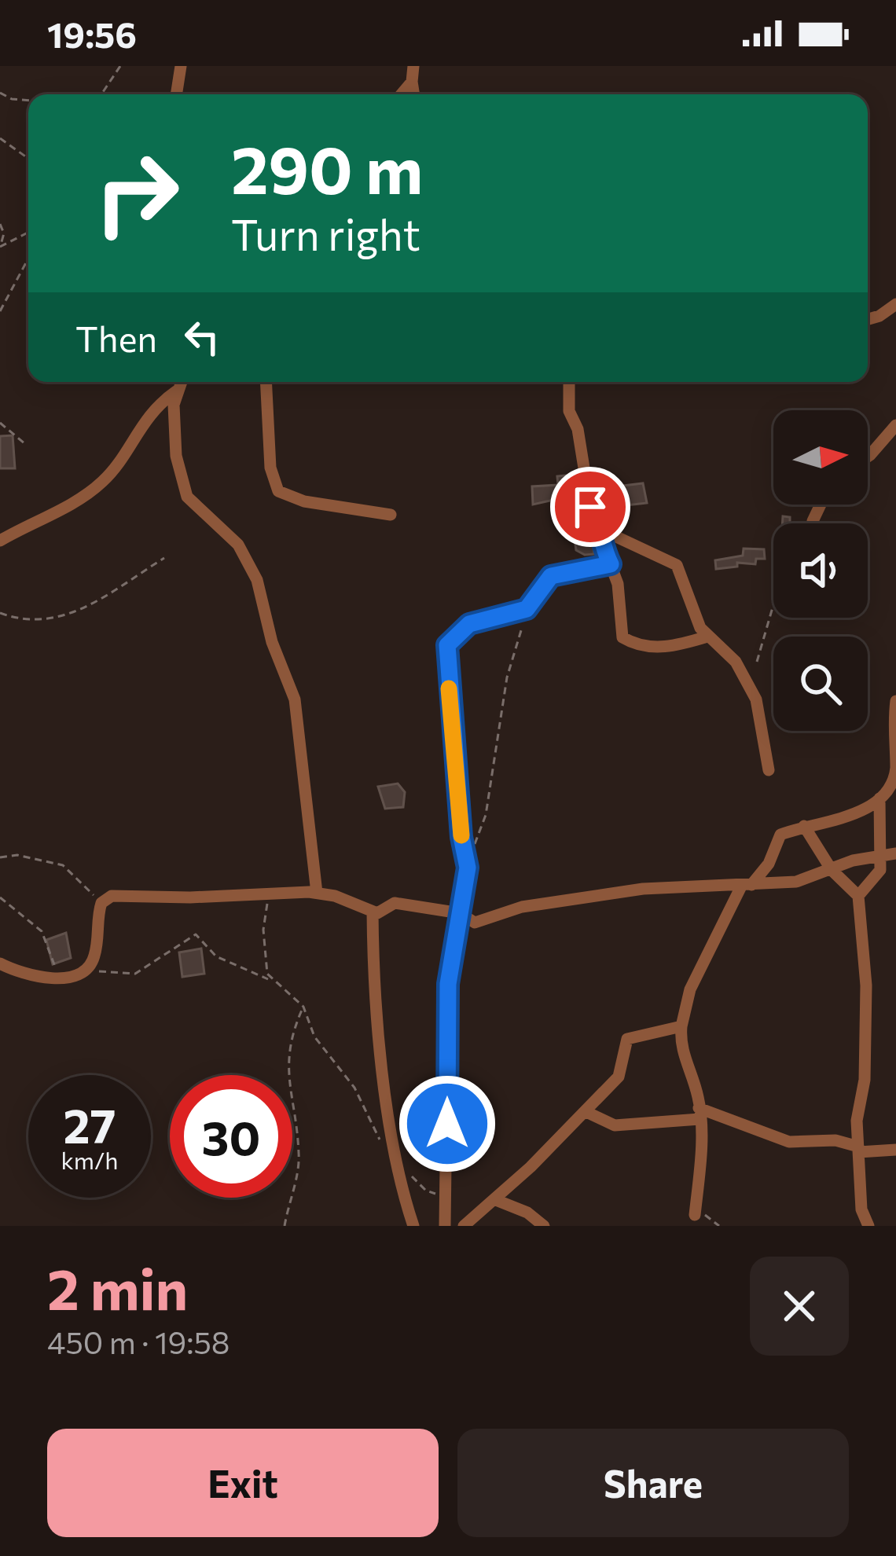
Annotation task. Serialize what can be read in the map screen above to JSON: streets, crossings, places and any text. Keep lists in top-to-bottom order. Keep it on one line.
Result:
{"north":"right","page":{"status":"19:56","turn":["290 m","Turn right"],"then":"Then","speed":"27 km/h","limit":"30","heading":["2 min","450 m · 19:58"],"buttons":["Exit","Share"]}}
